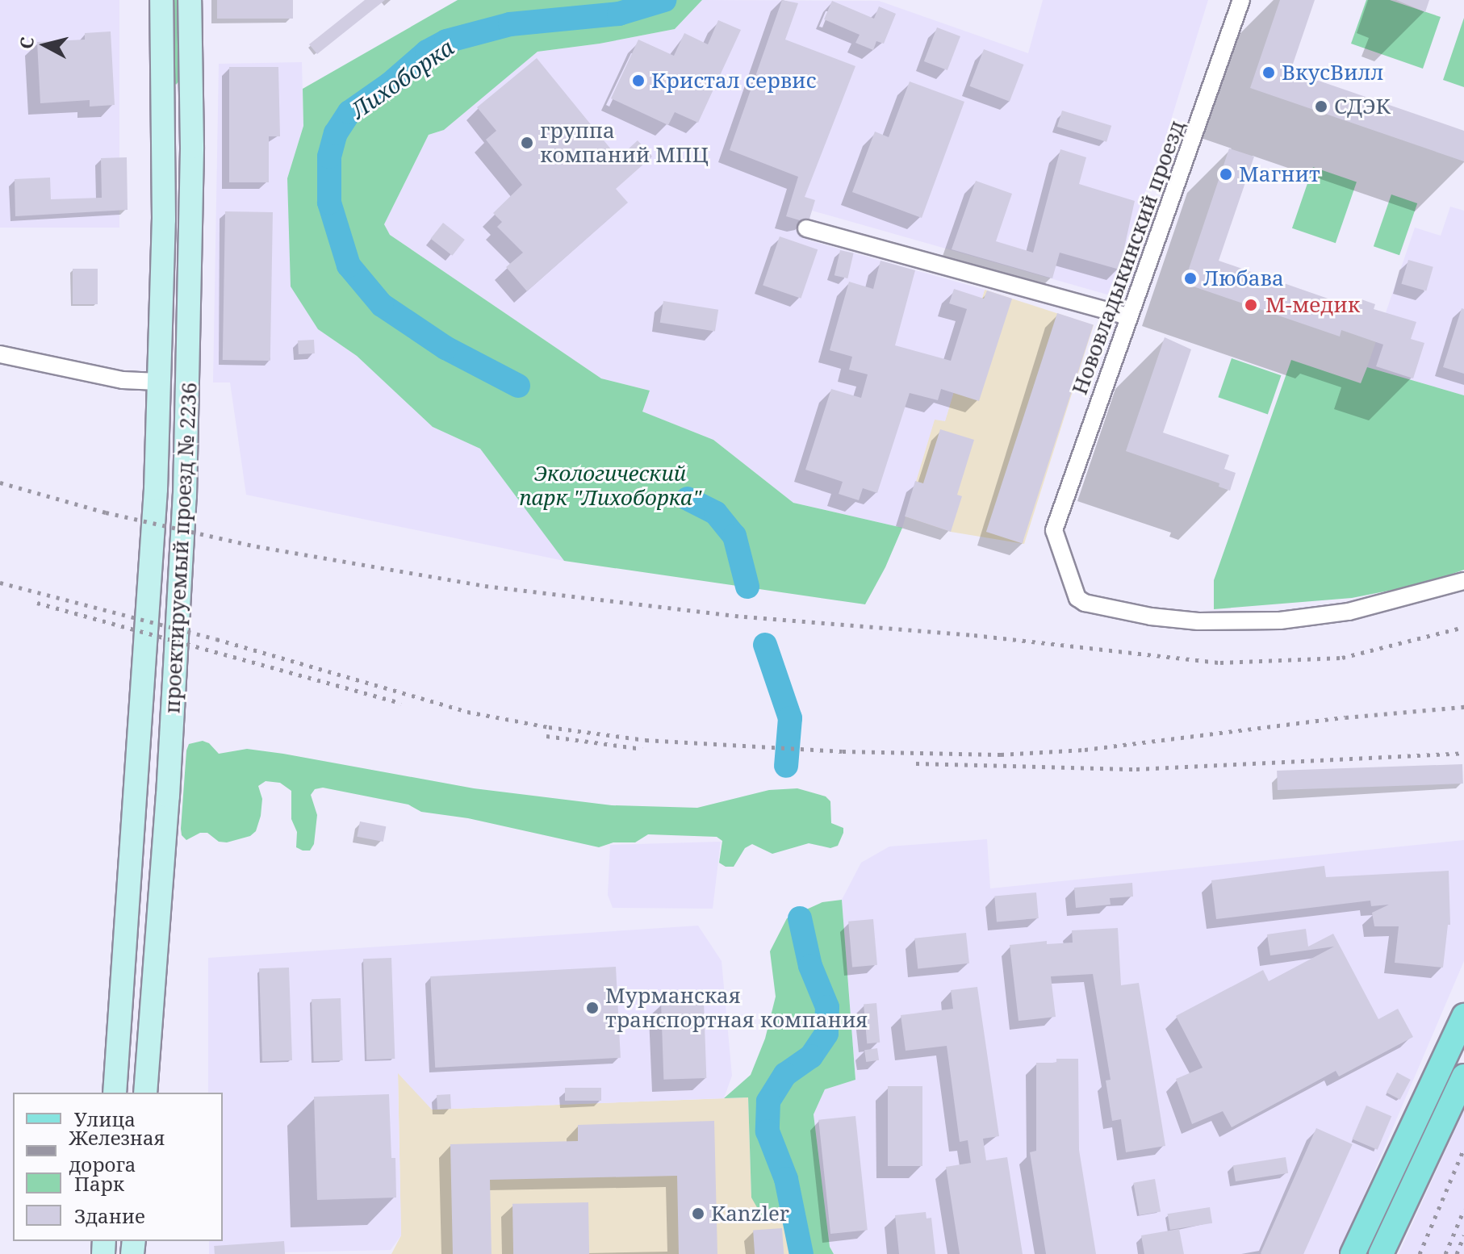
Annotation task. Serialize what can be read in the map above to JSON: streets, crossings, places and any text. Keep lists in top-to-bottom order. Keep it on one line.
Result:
{"streets":{"main road":["проектируемый проезд № 2236"],"street":["Нововладыкинский проезд"]},"water":["Лихоборка"],"parks":["Экологический парк \"Лихоборка\""],"places":["ВкусВилл","Кристал сервис","СДЭК","группа компаний МПЦ","Магнит","Любава","М-медик","Мурманская транспортная компания","Kanzler"],"legend":["Улица","Железная дорога","Парк","Здание"],"north":"left"}
